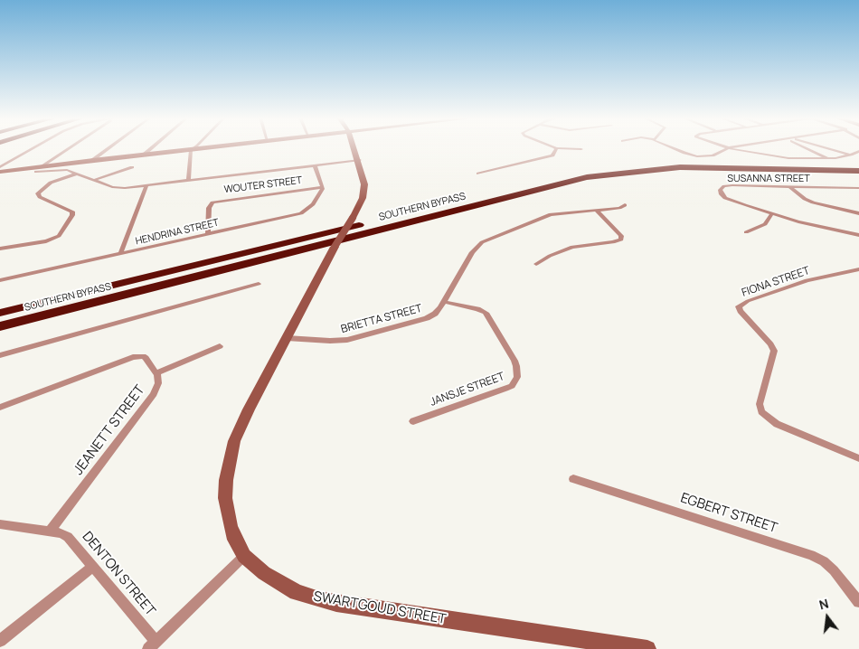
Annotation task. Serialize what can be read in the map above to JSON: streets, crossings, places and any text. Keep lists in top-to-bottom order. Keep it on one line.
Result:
{"streets":{"highway":["SOUTHERN BYPASS"],"street":["SUSANNA STREET","WOUTER STREET","HENDRINA STREET","FIONA STREET","BRIETTA STREET","JANSJE STREET","JEANETT STREET","EGBERT STREET","DENTON STREET","SWARTGOUD STREET"]},"crossings":[["WOUTER STREET","HENDRINA STREET"],["BRIETTA STREET","JANSJE STREET"],["BRIETTA STREET","SWARTGOUD STREET"],["JEANETT STREET","DENTON STREET"]],"north":"top"}
